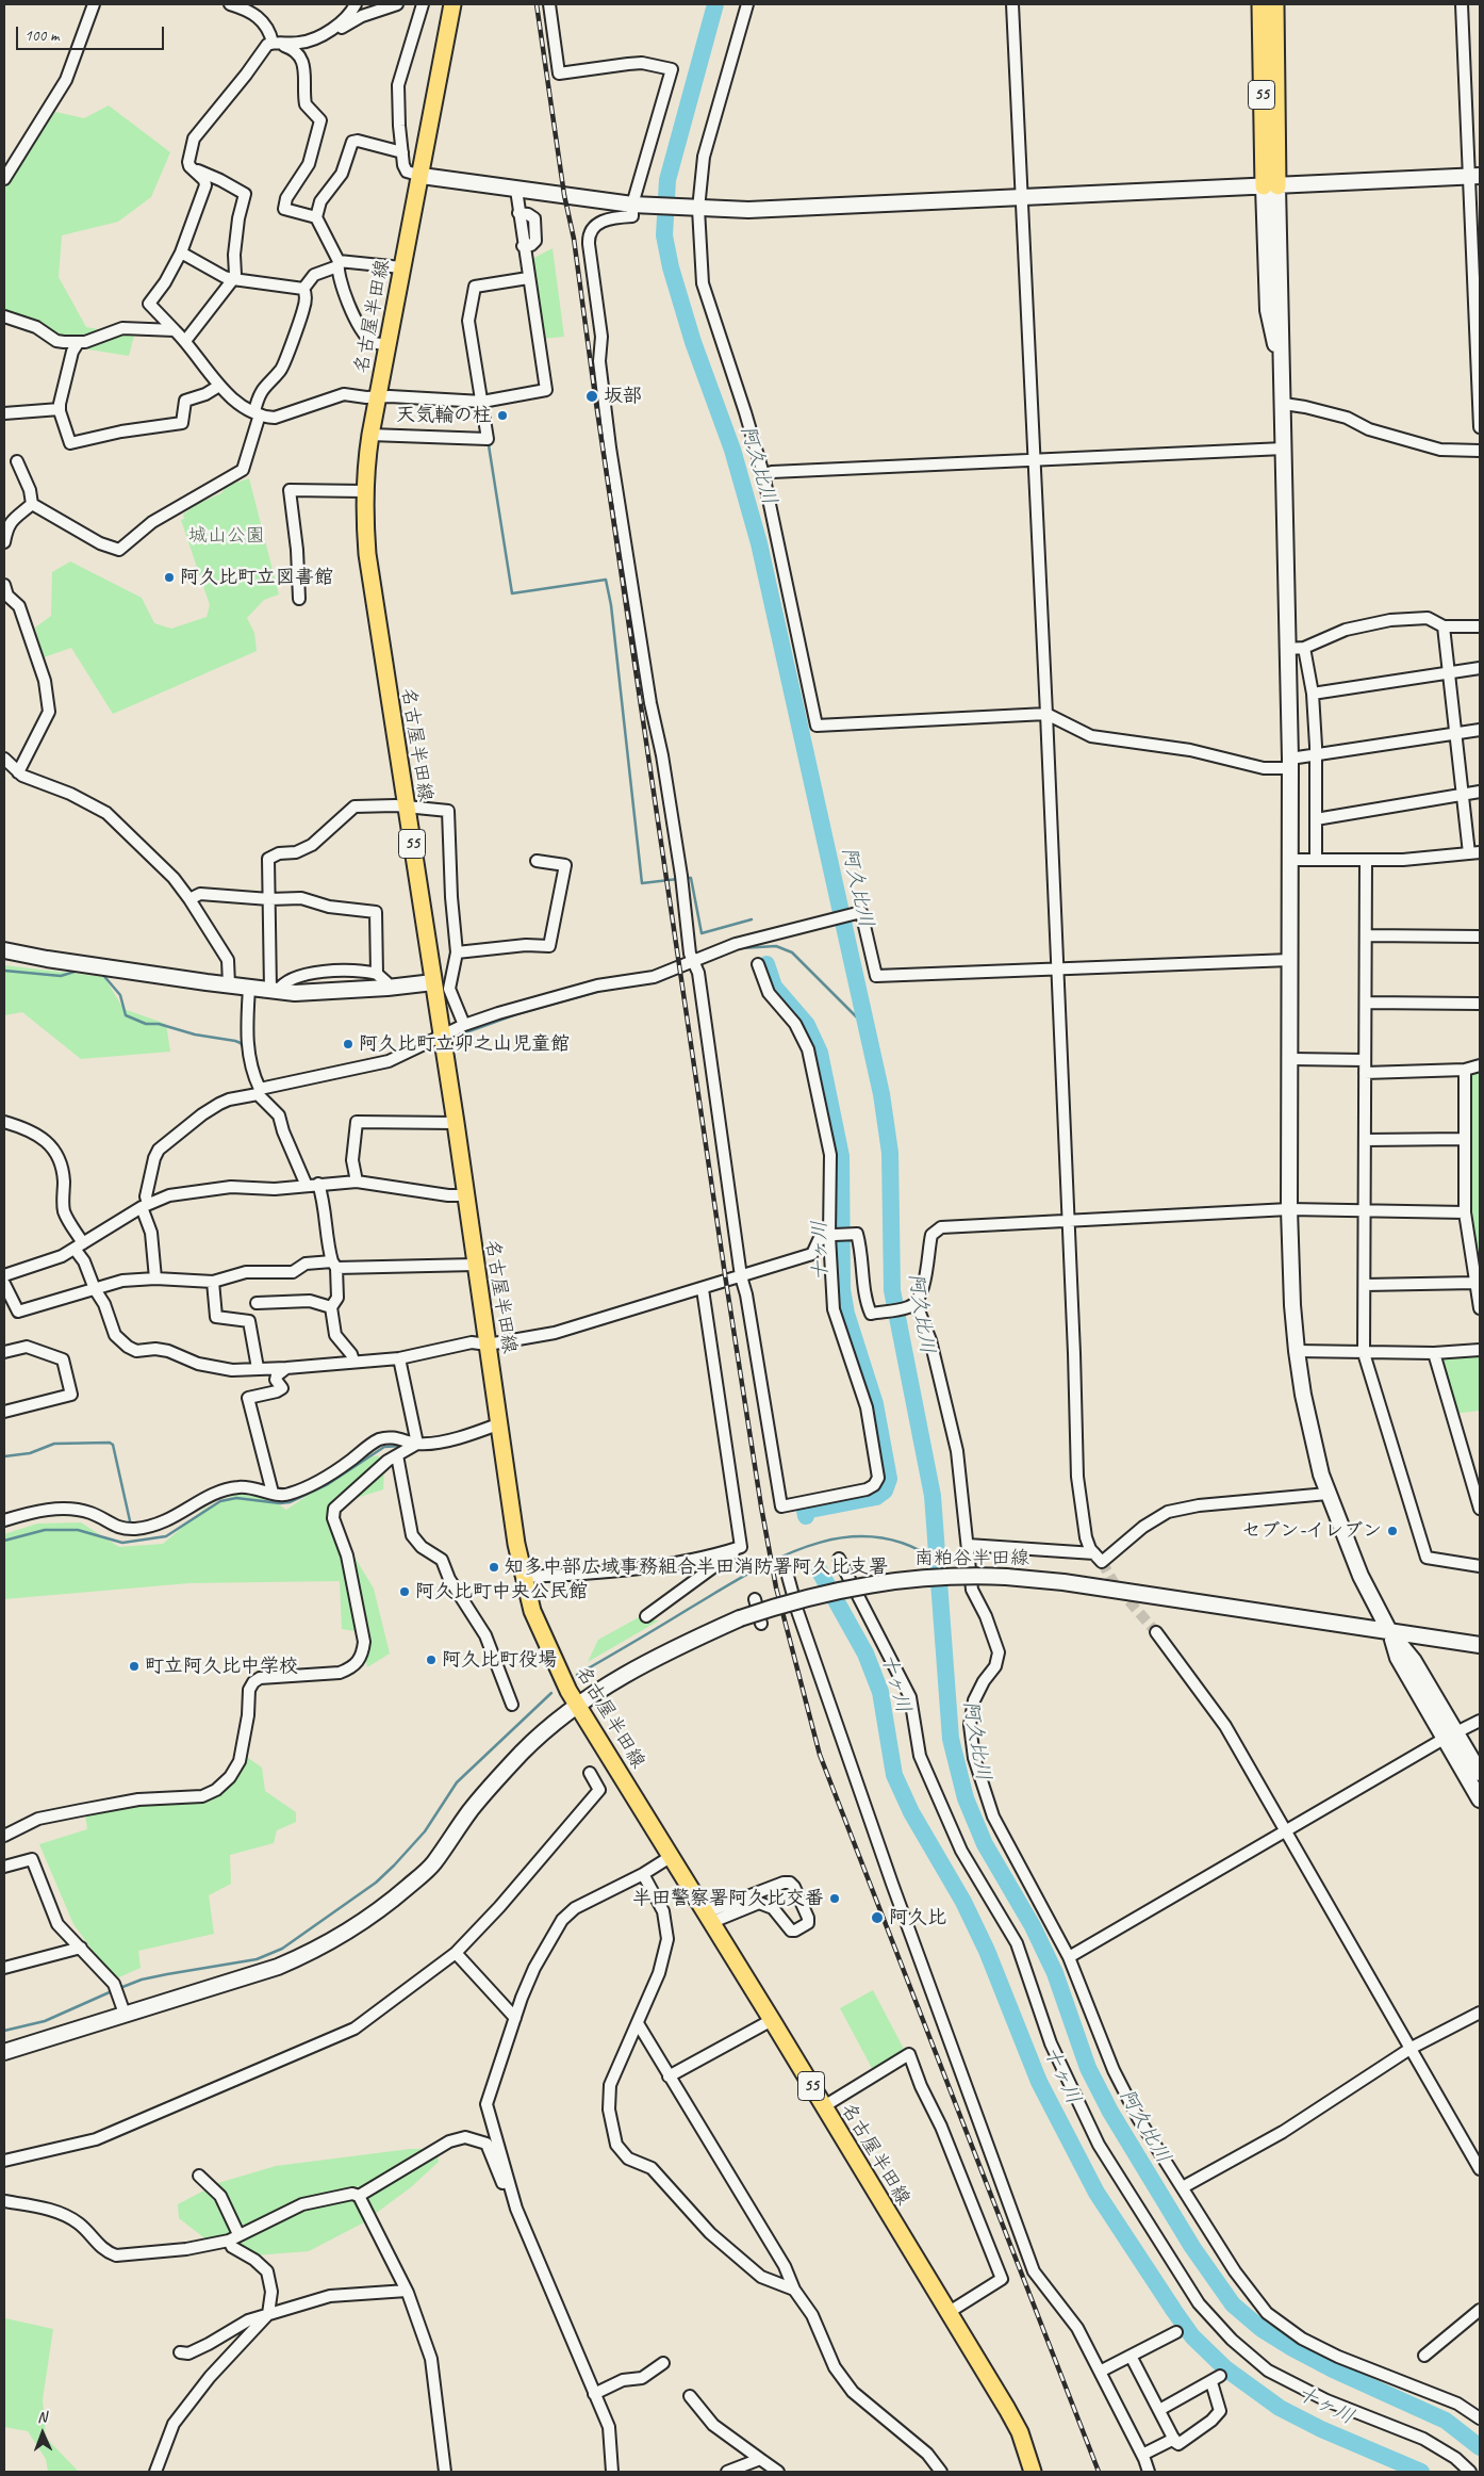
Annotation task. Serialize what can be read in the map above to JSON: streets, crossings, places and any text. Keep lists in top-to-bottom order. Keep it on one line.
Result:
{"streets":{"main road":["55","名古屋半田線"],"street":["南粕谷半田線"]},"crossings":[["名古屋半田線","南粕谷半田線"]],"water":["阿久比川","十ヶ川"],"parks":["城山公園"],"places":["坂部","天気輪の柱","阿久比町立図書館","阿久比町立卯之山児童館","セブン-イレブン","知多中部広域事務組合半田消防署阿久比支署","阿久比町中央公民館","阿久比町役場","町立阿久比中学校","半田警察署阿久比交番","阿久比"],"scale_bar":"100 m","north":"top"}
